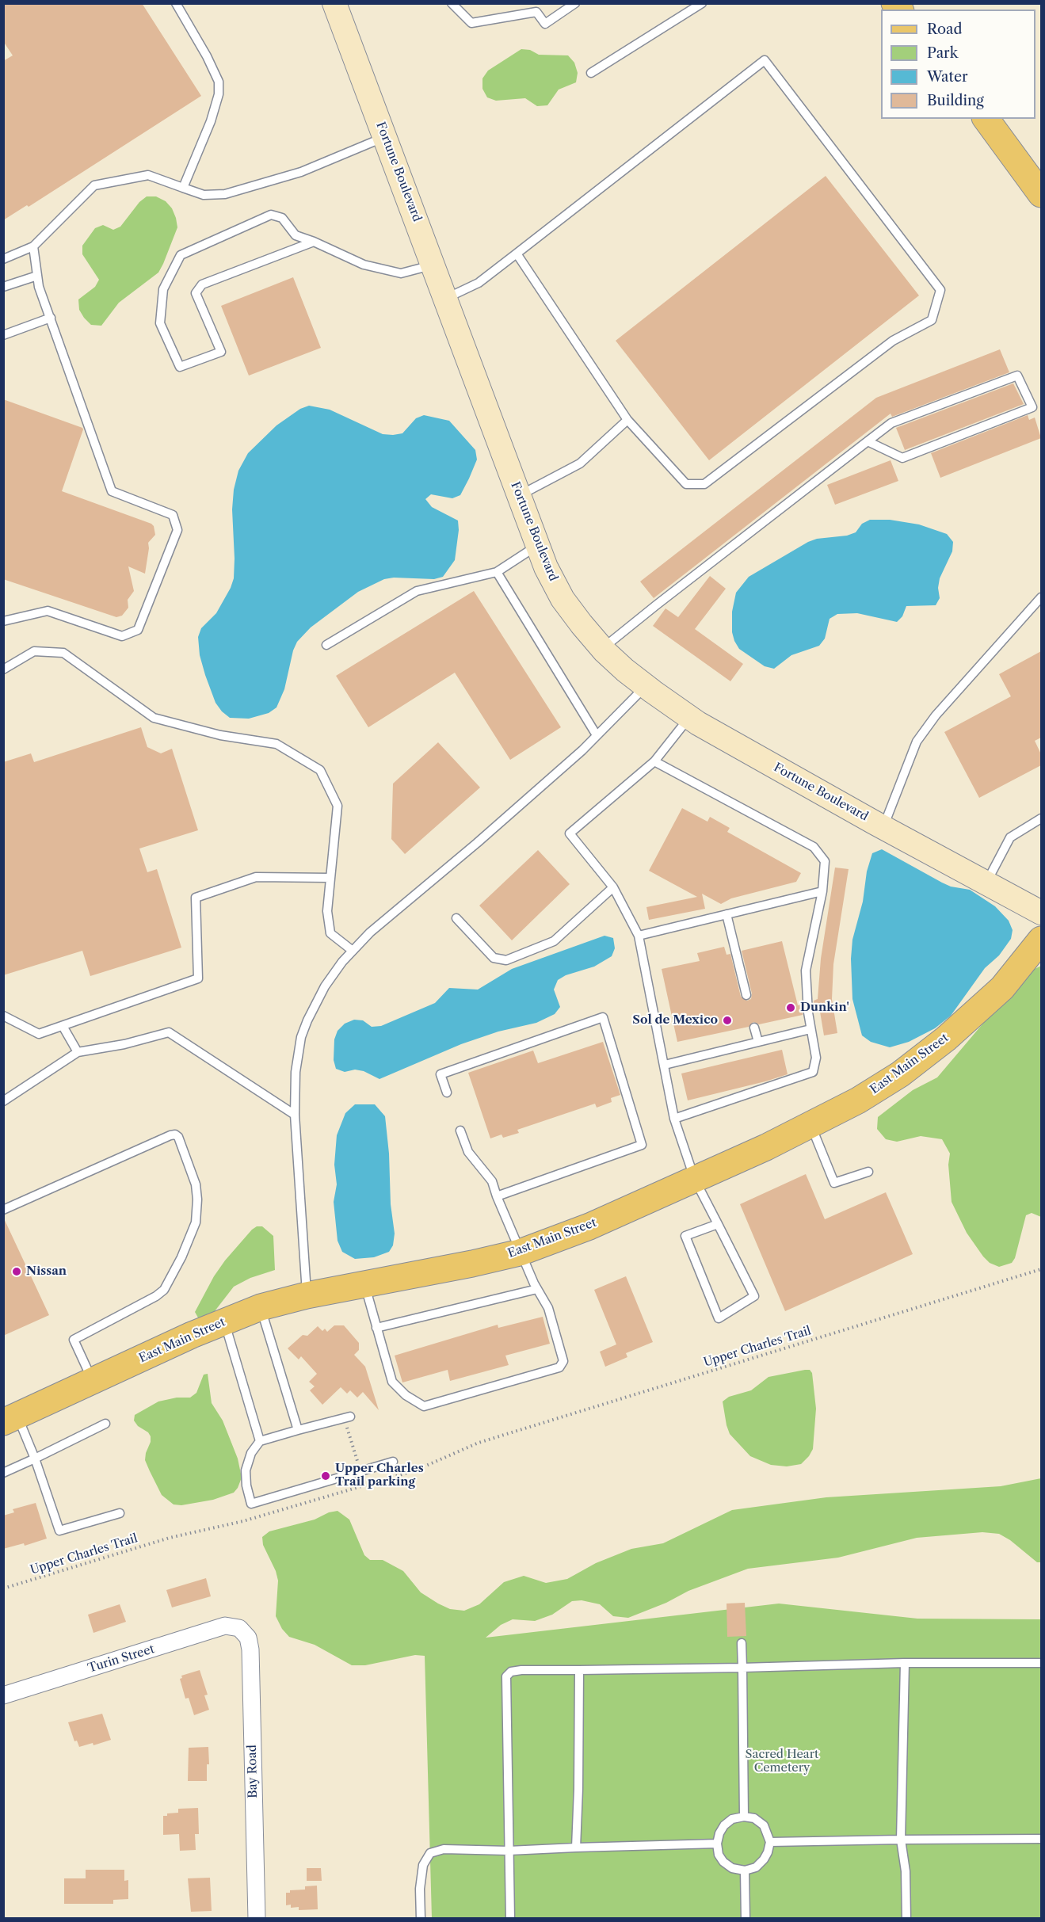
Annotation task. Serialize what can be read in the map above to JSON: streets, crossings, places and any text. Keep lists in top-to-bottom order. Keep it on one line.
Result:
{"streets":{"main road":["Fortune Boulevard","East Main Street"],"street":["Turin Street","Bay Road"],"path":["Upper Charles Trail"]},"crossings":[["Turin Street","Bay Road"]],"parks":["Sacred Heart Cemetery"],"places":["Dunkin'","Sol de Mexico","Nissan","Upper Charles Trail parking"],"legend":["Road","Park","Water","Building"]}
